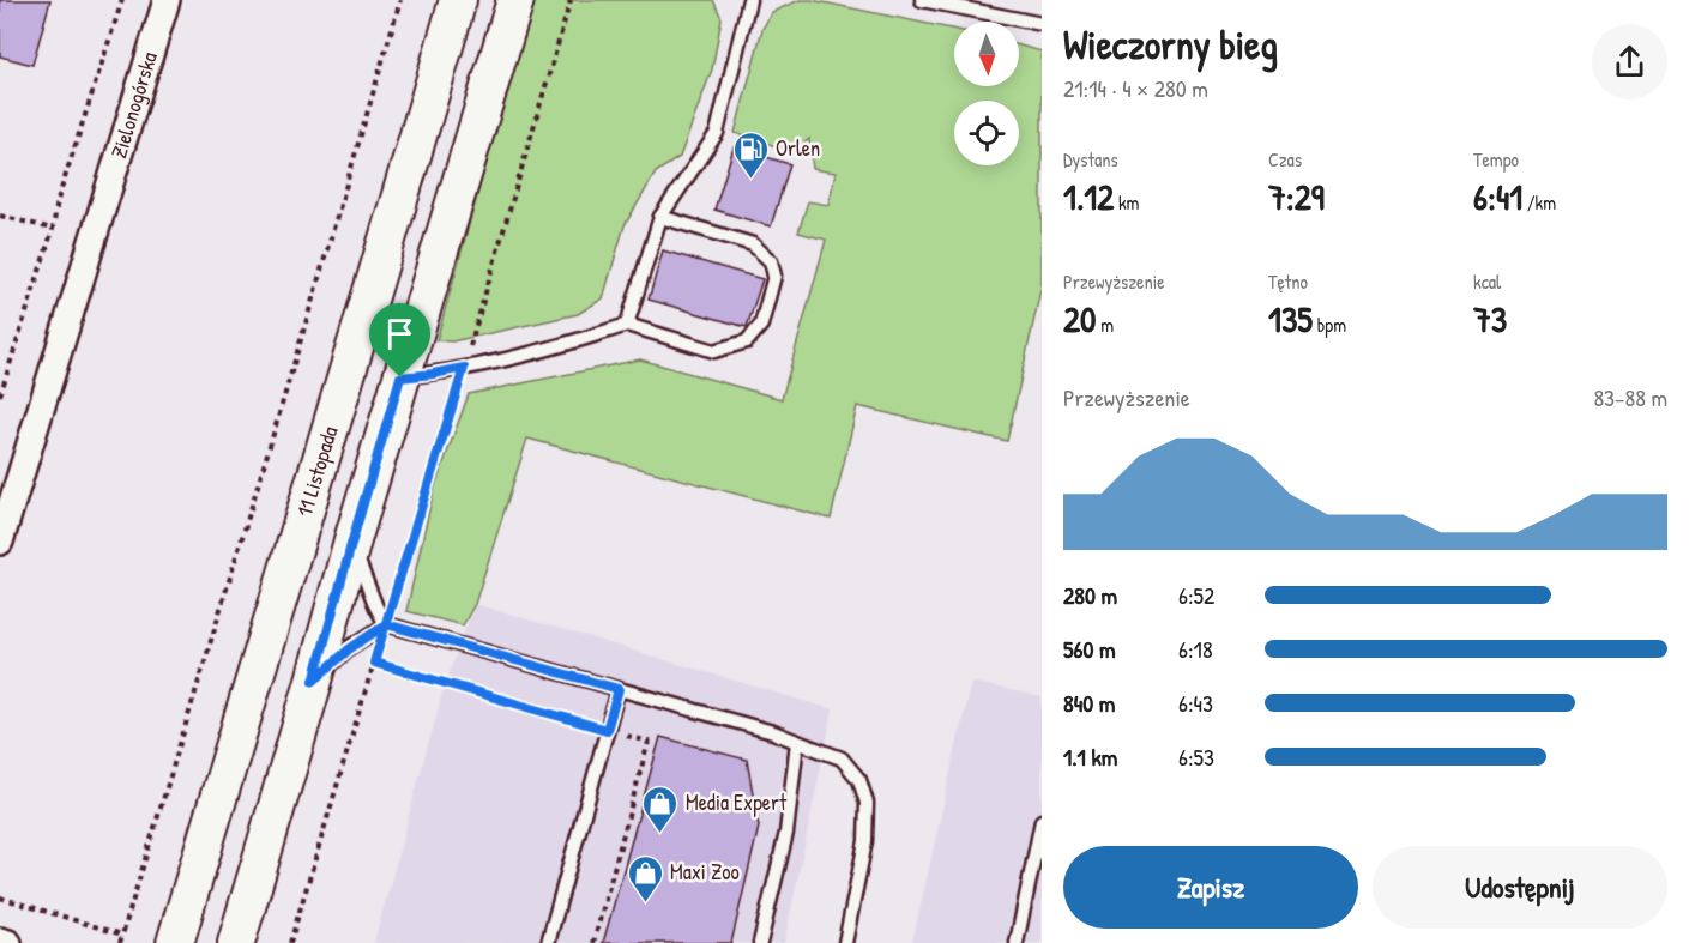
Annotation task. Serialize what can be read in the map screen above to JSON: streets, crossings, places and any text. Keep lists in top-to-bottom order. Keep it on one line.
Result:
{"streets":{"main road":["11 Listopada"],"street":["Zielonogórska"]},"places":{"fuel station":["Orlen"],"shop":["Media Expert","Maxi Zoo"]},"north":"bottom","page":{"heading":["Wieczorny bieg","21:14 · 4 × 280 m"],"stats":[["Dystans","1.12 km"],["Czas","7:29"],["Tempo","6:41 /km"],["Przewyższenie","20 m"],["Tętno","135 bpm"],["kcal","73"]],"chart":["Przewyższenie","83–88 m"],"list":[{"name":"280 m","note":"6:52"},{"name":"560 m","note":"6:18"},{"name":"840 m","note":"6:43"},{"name":"1.1 km","note":"6:53"}],"buttons":["Zapisz","Udostępnij"]}}
